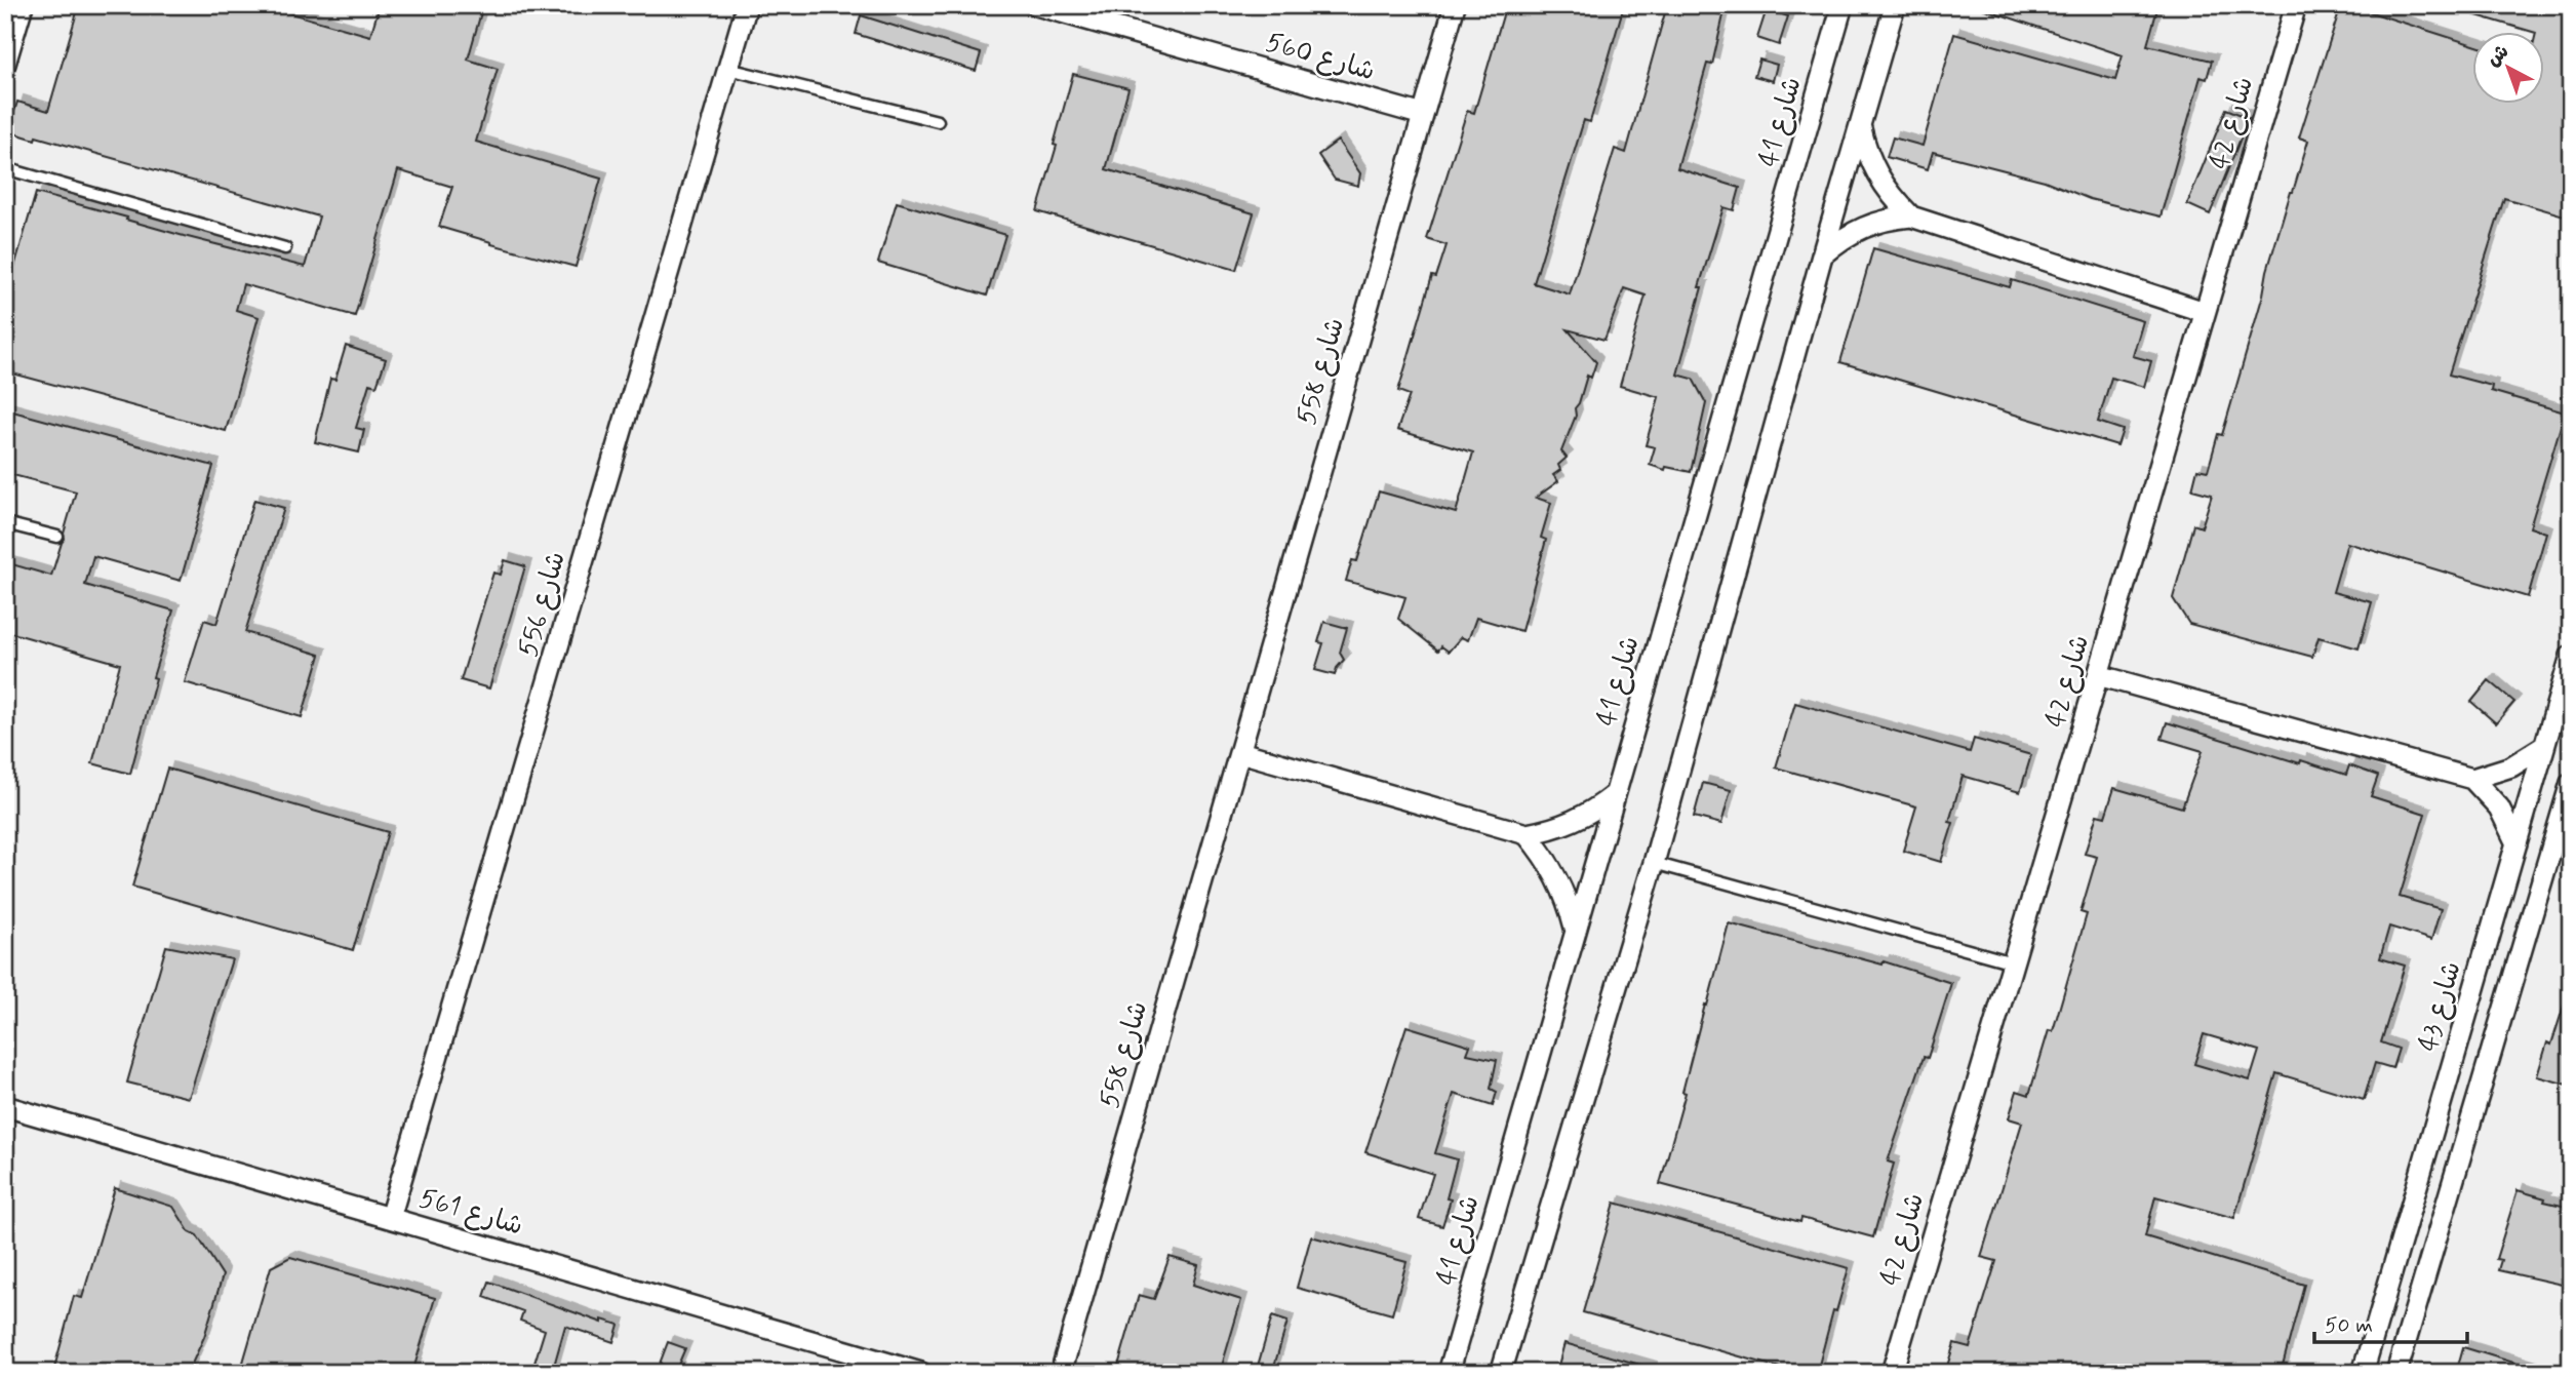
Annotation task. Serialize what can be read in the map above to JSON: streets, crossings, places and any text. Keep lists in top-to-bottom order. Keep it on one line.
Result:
{"streets":{"street":["شارع 560","شارع 41","شارع 42","شارع 558","شارع 556","شارع 43","شارع 561"]},"crossings":[["شارع 560","شارع 558"],["شارع 556","شارع 561"]],"scale_bar":"50 m","north":"top left"}
